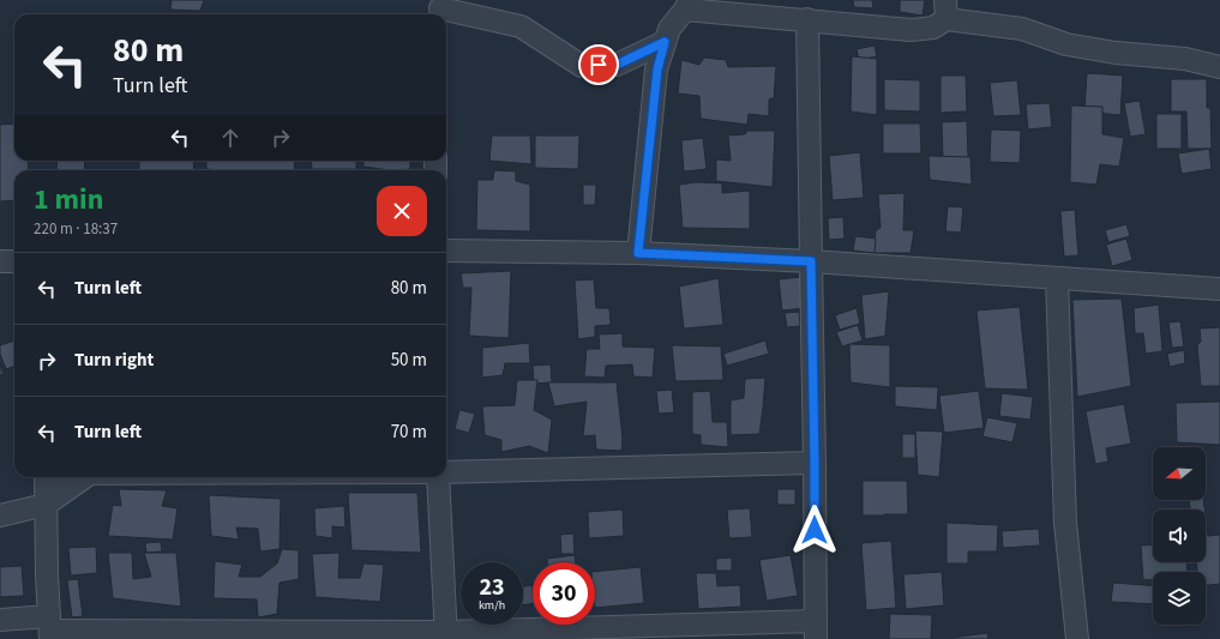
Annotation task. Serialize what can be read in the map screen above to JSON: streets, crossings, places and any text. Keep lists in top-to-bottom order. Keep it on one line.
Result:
{"north":"left","page":{"turn":["80 m","Turn left"],"heading":["1 min","220 m · 18:37"],"list":[{"name":"Turn left","value":"80 m"},{"name":"Turn right","value":"50 m"},{"name":"Turn left","value":"70 m"}],"speed":"23 km/h","limit":"30"}}
